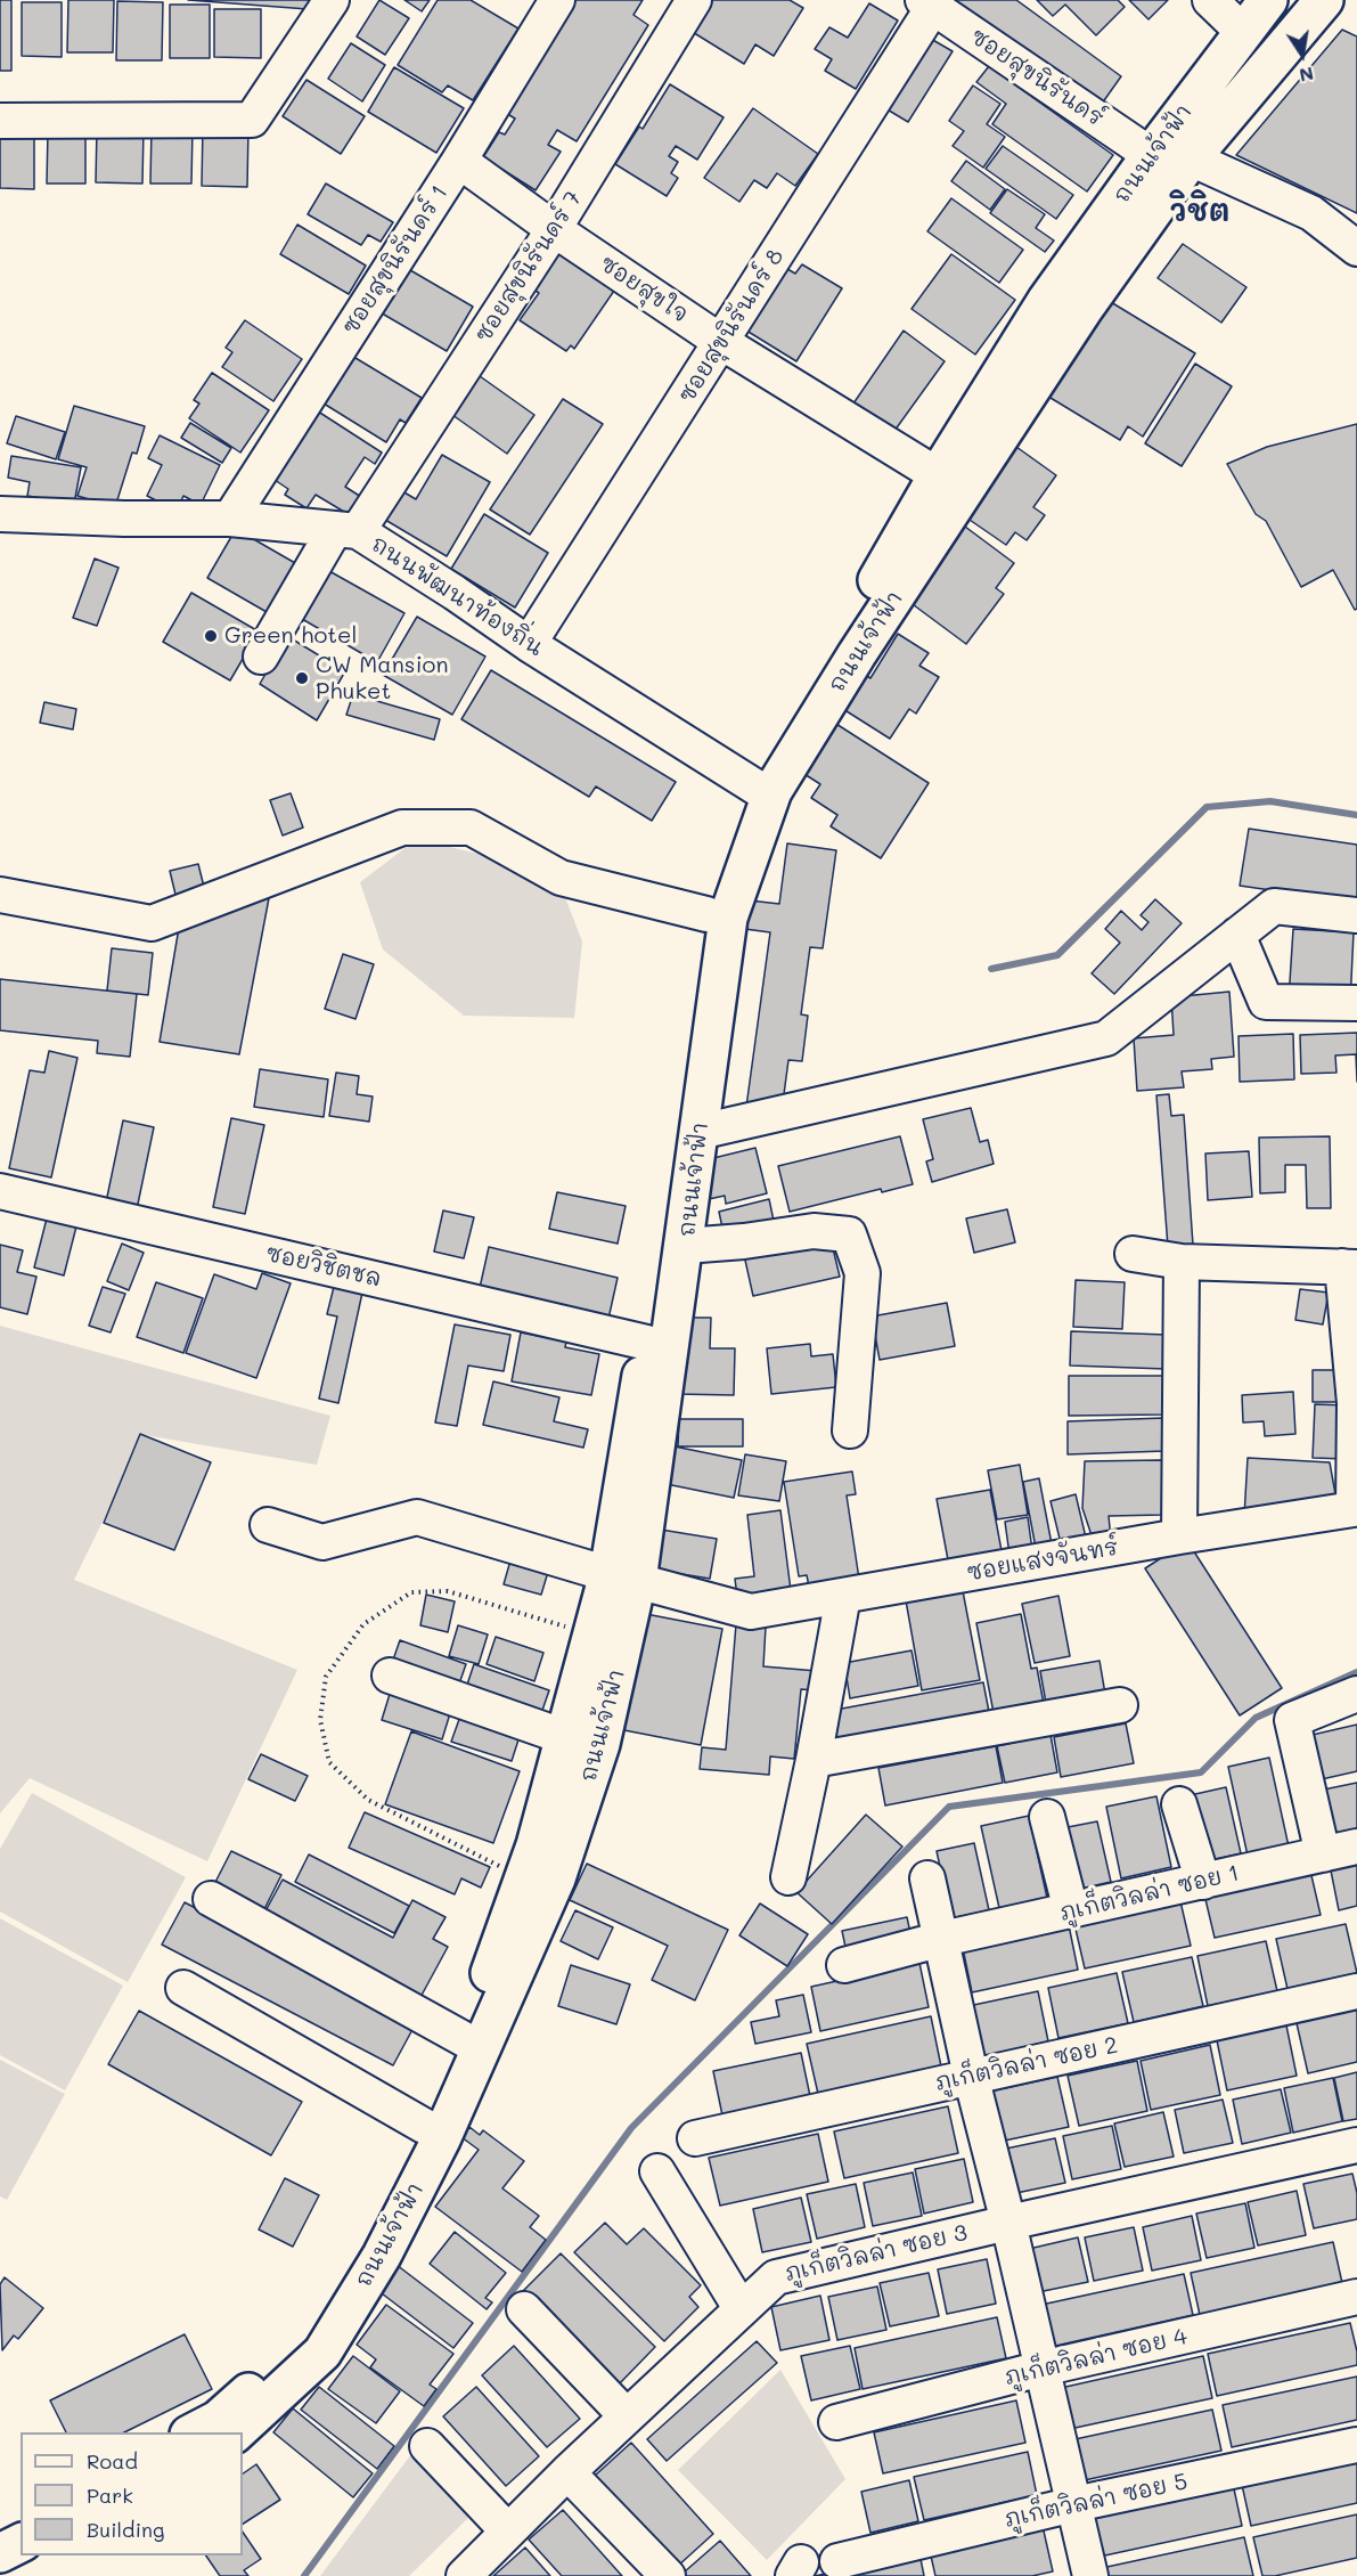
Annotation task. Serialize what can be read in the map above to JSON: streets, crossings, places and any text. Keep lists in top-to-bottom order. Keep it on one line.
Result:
{"streets":{"main road":["ถนนเจ้าฟ้า"],"street":["ซอยสุขนิรันดร์","ซอยสุขนิรันดร์ 1","ซอยสุขนิรันดร์ 7","ซอยสุขใจ","ซอยสุขนิรันดร์ 8","ถนนพัฒนาท้องถิ่น","ซอยวิชิตชล","ซอยแสงจันทร์","ภูเก็ตวิลล่า ซอย 1","ภูเก็ตวิลล่า ซอย 2","ภูเก็ตวิลล่า ซอย 3","ภูเก็ตวิลล่า ซอย 4","ภูเก็ตวิลล่า ซอย 5"]},"crossings":[["ซอยสุขนิรันดร์","ถนนเจ้าฟ้า"],["ซอยสุขนิรันดร์","ซอยสุขนิรันดร์ 8"],["ถนนเจ้าฟ้า","ซอยสุขใจ"],["ถนนเจ้าฟ้า","ถนนพัฒนาท้องถิ่น"],["ถนนเจ้าฟ้า","ซอยวิชิตชล"],["ถนนเจ้าฟ้า","ซอยแสงจันทร์"],["ซอยสุขนิรันดร์ 1","ซอยสุขใจ"],["ซอยสุขนิรันดร์ 1","ถนนพัฒนาท้องถิ่น"],["ซอยสุขนิรันดร์ 7","ซอยสุขใจ"],["ซอยสุขนิรันดร์ 7","ถนนพัฒนาท้องถิ่น"],["ซอยสุขใจ","ซอยสุขนิรันดร์ 8"],["ซอยสุขนิรันดร์ 8","ถนนพัฒนาท้องถิ่น"]],"districts":["วิชิต"],"places":["Green hotel","CW Mansion Phuket"],"legend":["Road","Park","Building"],"north":"bottom"}
